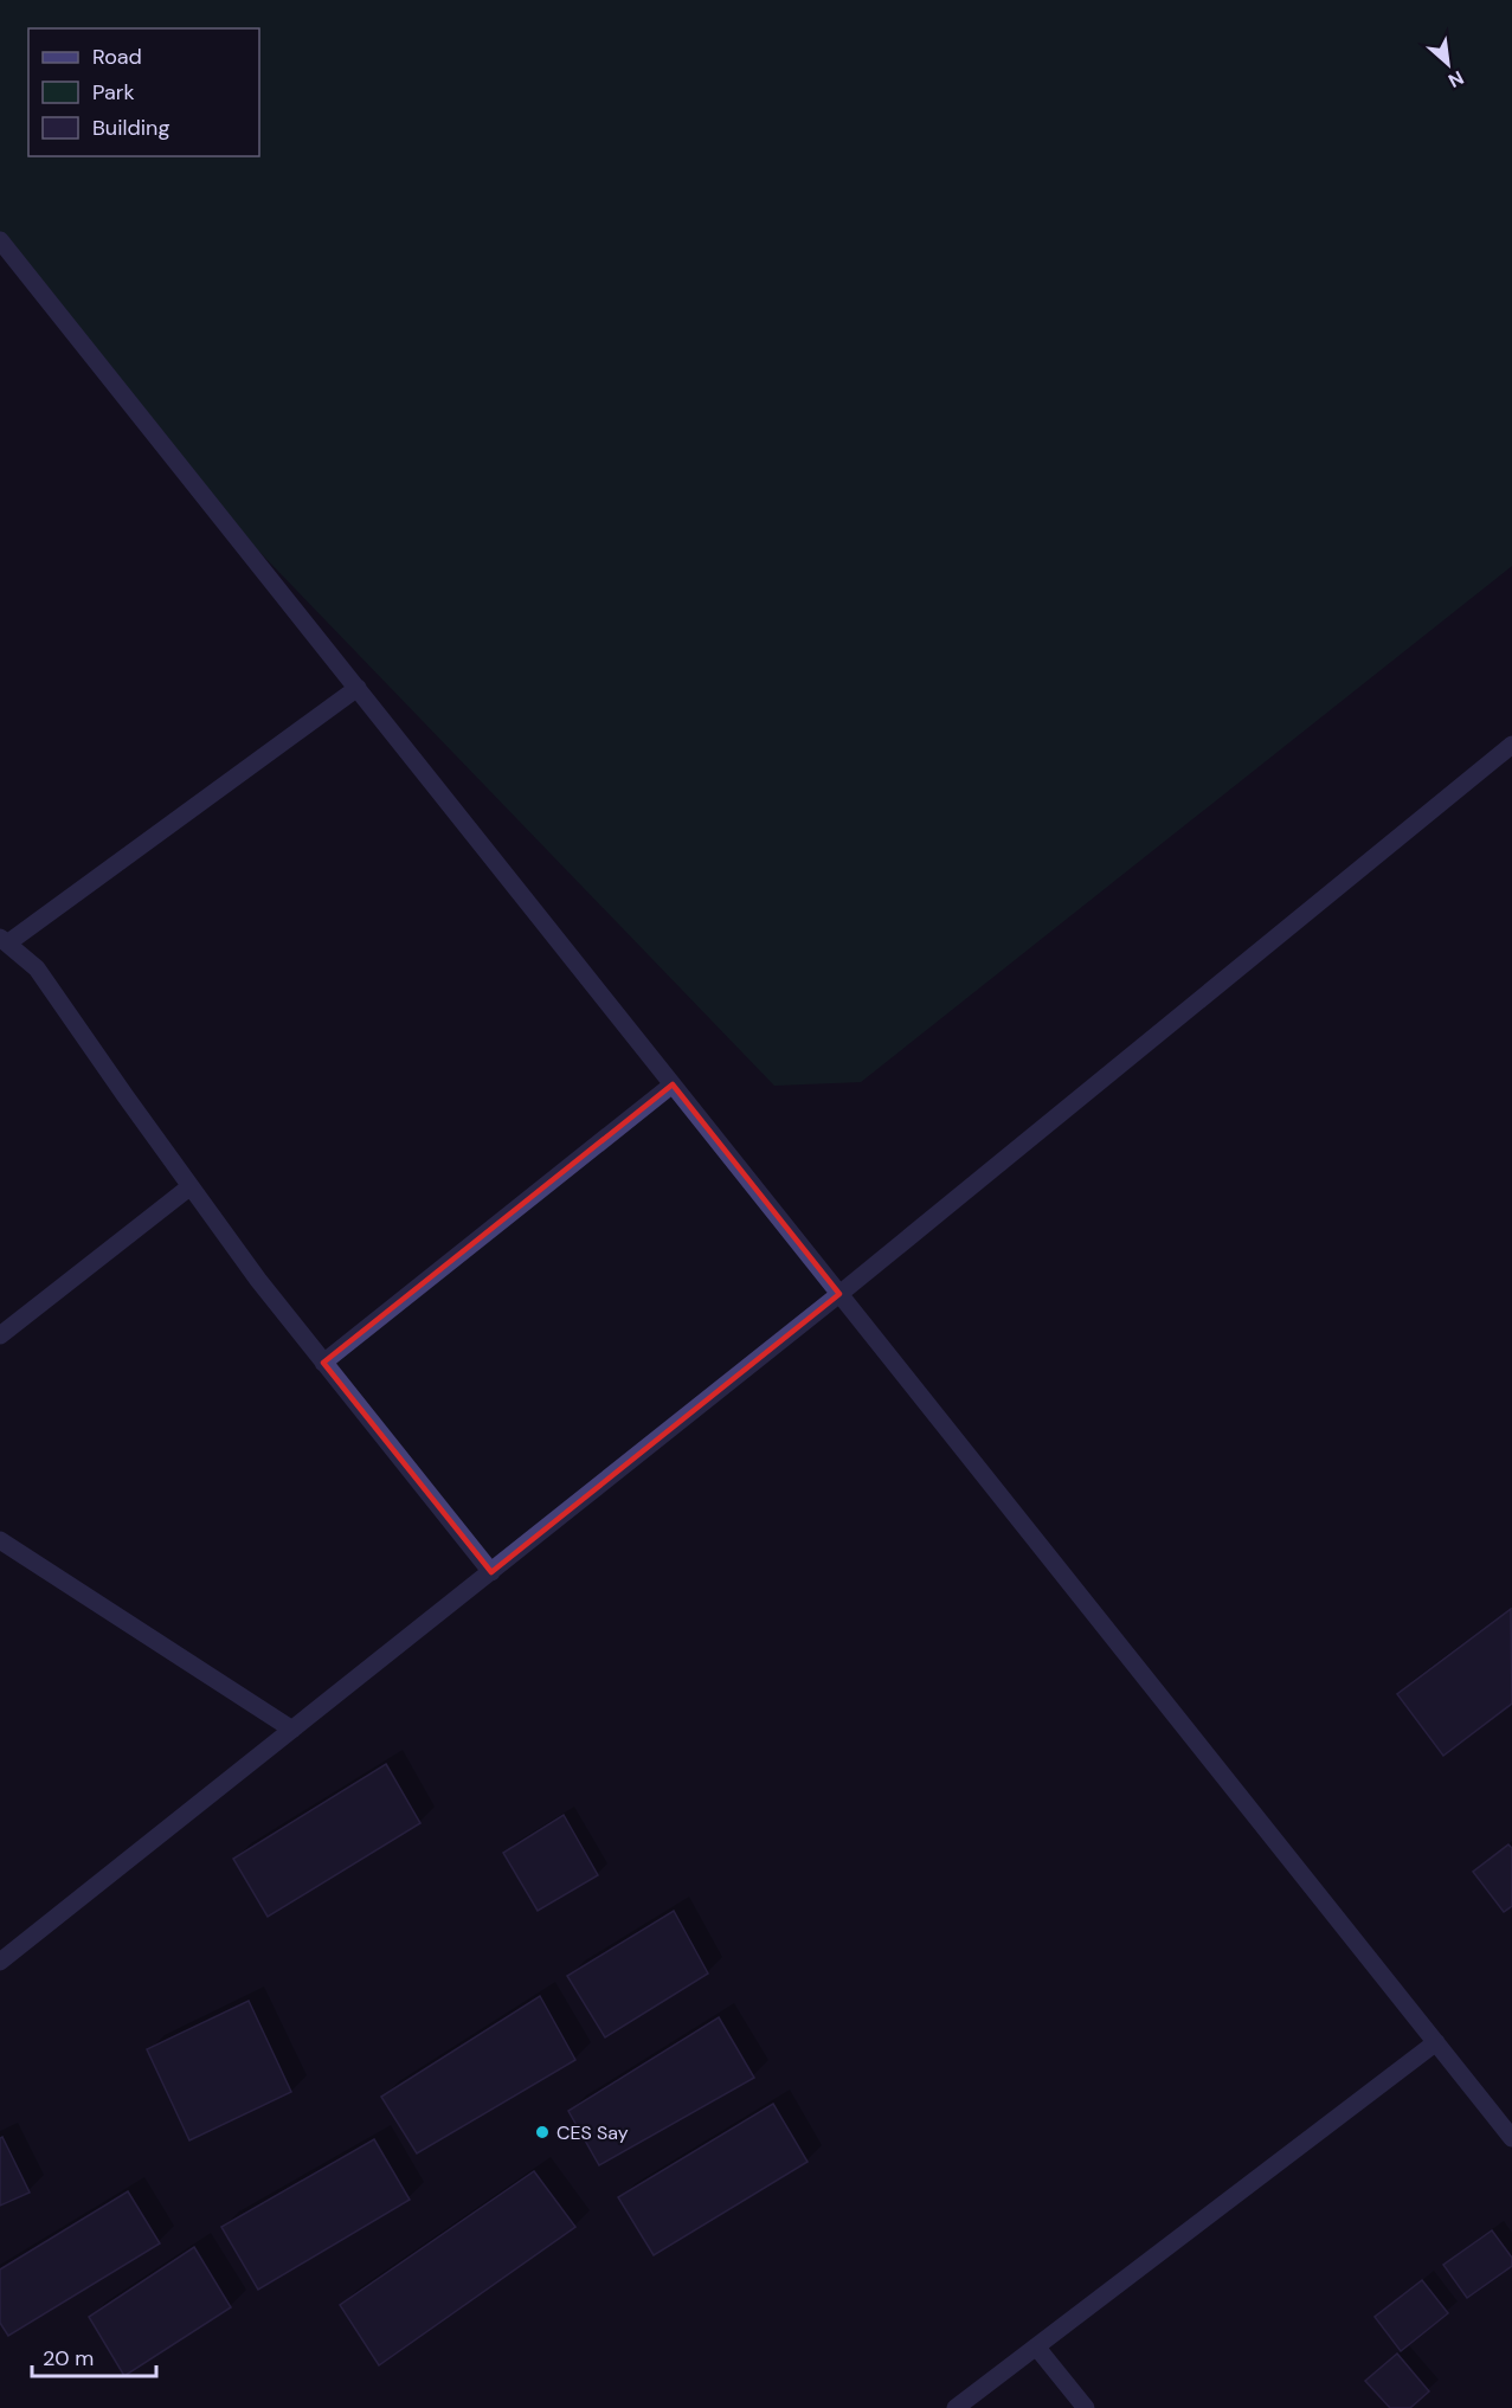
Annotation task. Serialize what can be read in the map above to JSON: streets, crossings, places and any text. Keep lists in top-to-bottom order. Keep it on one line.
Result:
{"places":["CES Say"],"legend":["Road","Park","Building"],"scale_bar":"20 m","north":"bottom right"}
